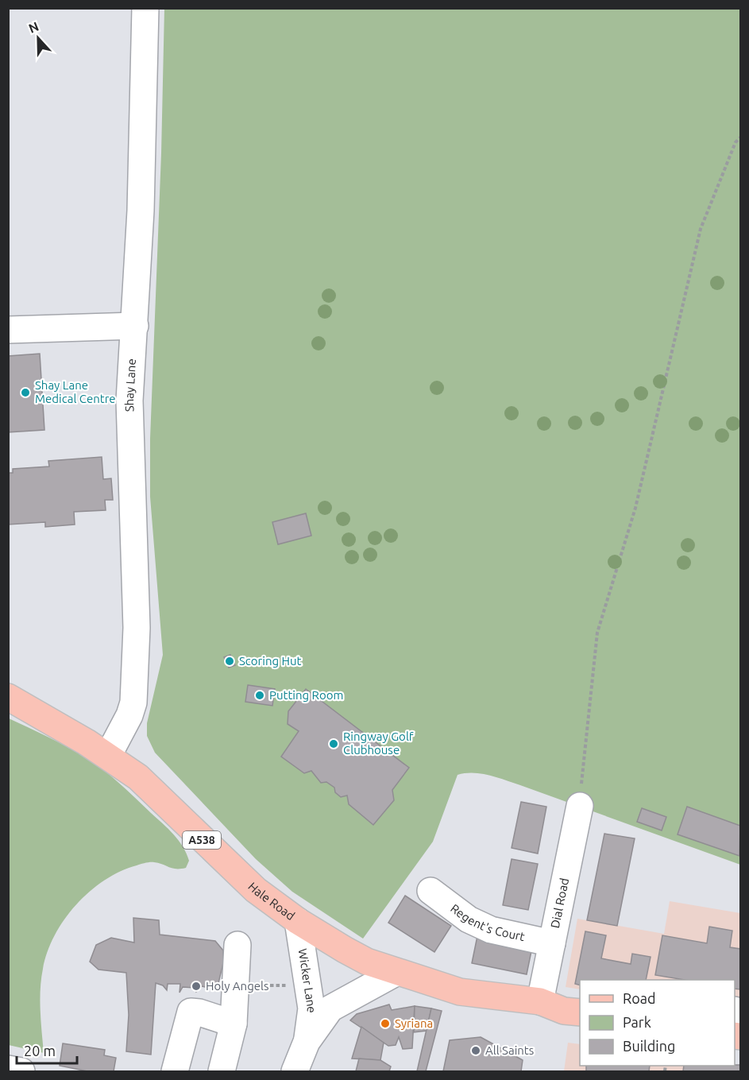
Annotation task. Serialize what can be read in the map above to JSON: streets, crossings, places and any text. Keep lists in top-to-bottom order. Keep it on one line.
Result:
{"streets":{"main road":["A538","Hale Road"],"street":["Shay Lane","Dial Road","Regent's Court","Wicker Lane"]},"crossings":[["Shay Lane","Hale Road"],["Hale Road","Dial Road"],["Hale Road","Wicker Lane"],["Dial Road","Regent's Court"]],"places":["Shay Lane Medical Centre","Scoring Hut","Putting Room","Ringway Golf Clubhouse","Holy Angels","Syriana","All Saints"],"legend":["Road","Park","Building"],"scale_bar":"20 m","north":"top"}
